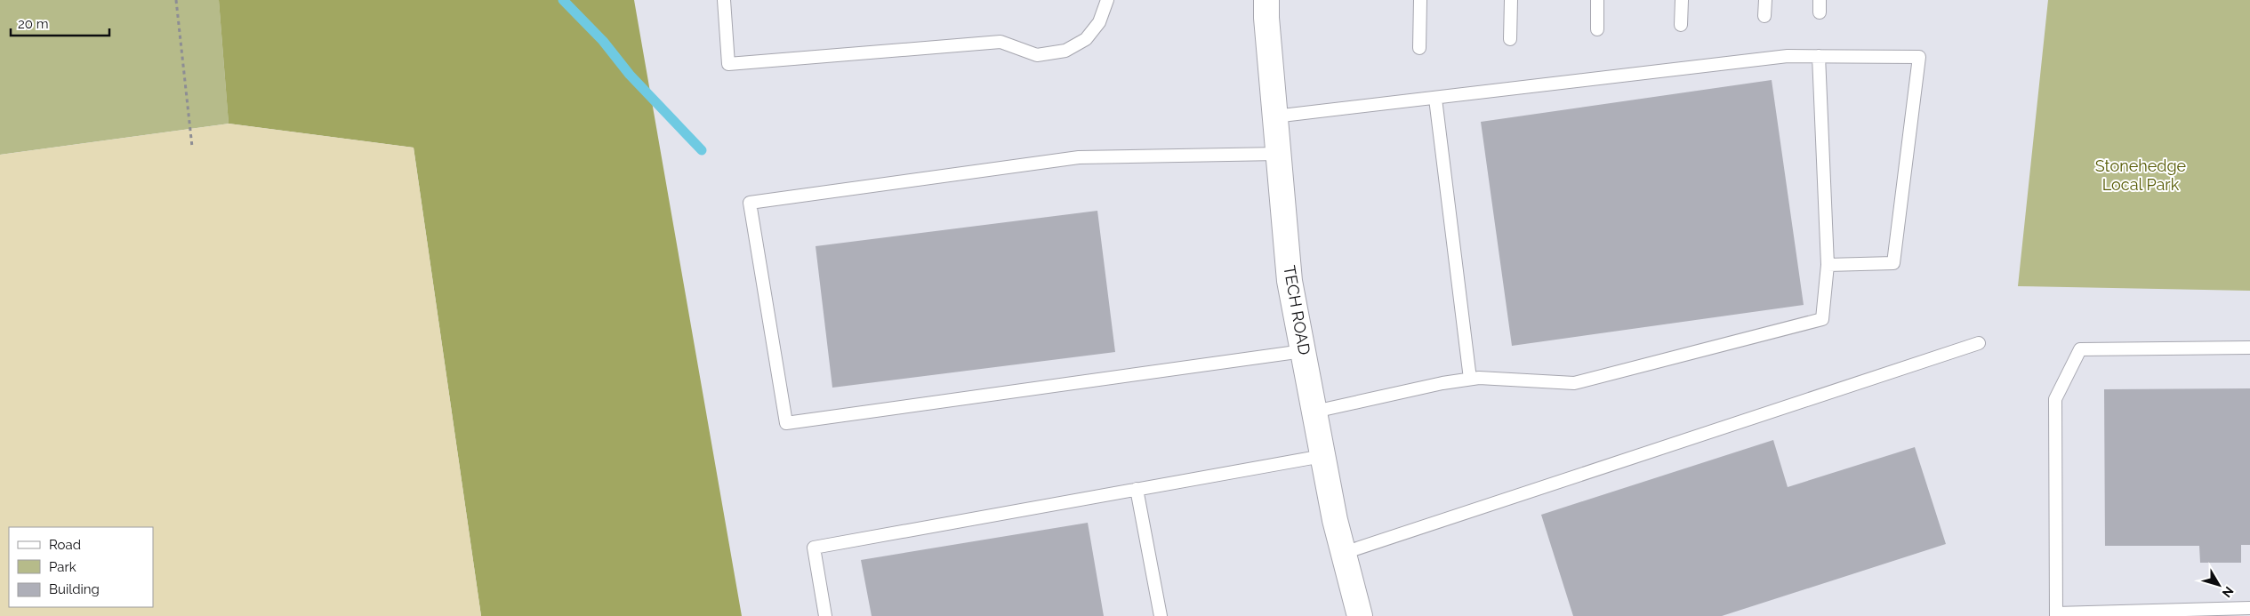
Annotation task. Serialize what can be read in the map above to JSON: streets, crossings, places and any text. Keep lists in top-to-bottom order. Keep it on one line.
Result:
{"streets":{"street":["TECH ROAD"]},"parks":["Stonehedge Local Park"],"legend":["Road","Park","Building"],"scale_bar":"20 m","north":"bottom right"}
